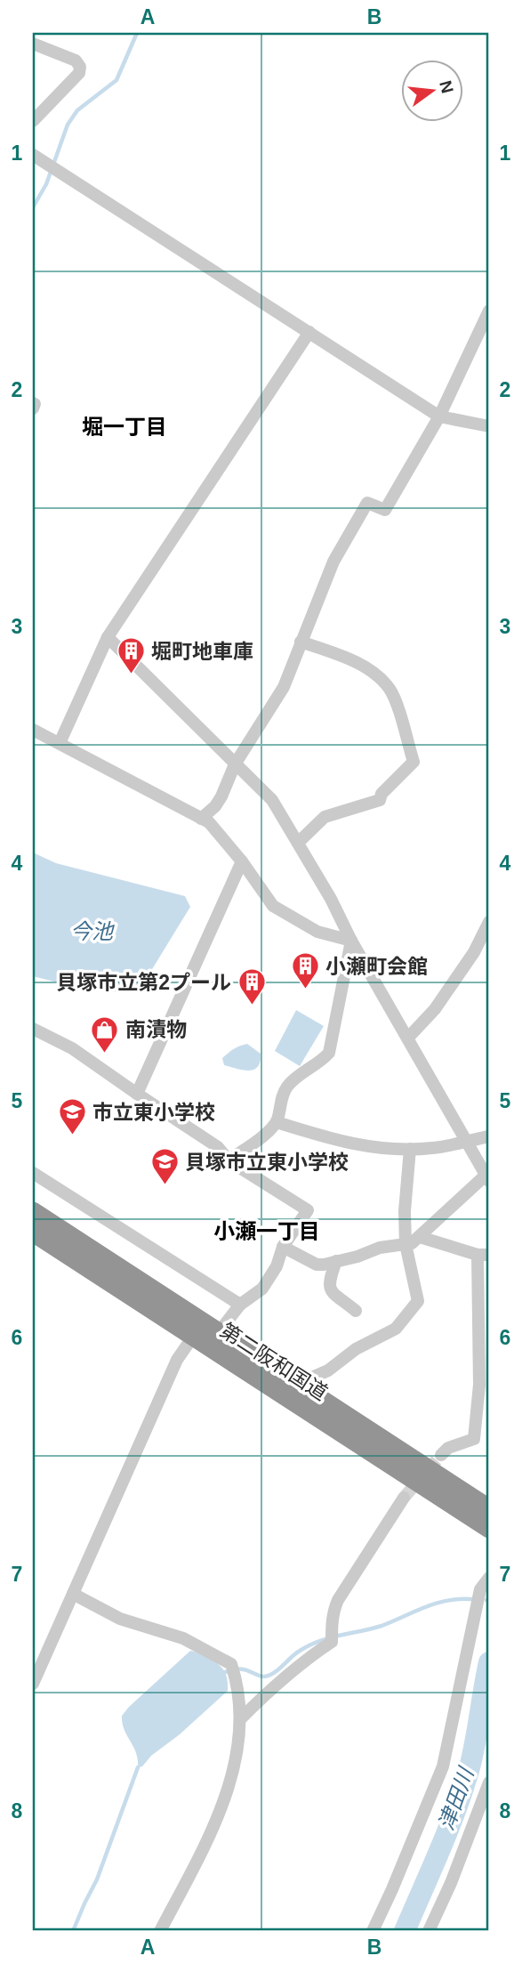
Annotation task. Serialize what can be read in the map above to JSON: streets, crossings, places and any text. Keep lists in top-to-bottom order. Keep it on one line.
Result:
{"streets":{"highway":["第二阪和国道"]},"districts":["堀一丁目","小瀬一丁目"],"water":["今池","津田川"],"places":{"building":["堀町地車庫","小瀬町会館","貝塚市立第2プール"],"shop":["南漬物"],"school or university":["市立東小学校","貝塚市立東小学校"]},"north":"right","grid":{"columns":["A","B"],"rows":["1","2","3","4","5","6","7","8"]}}
